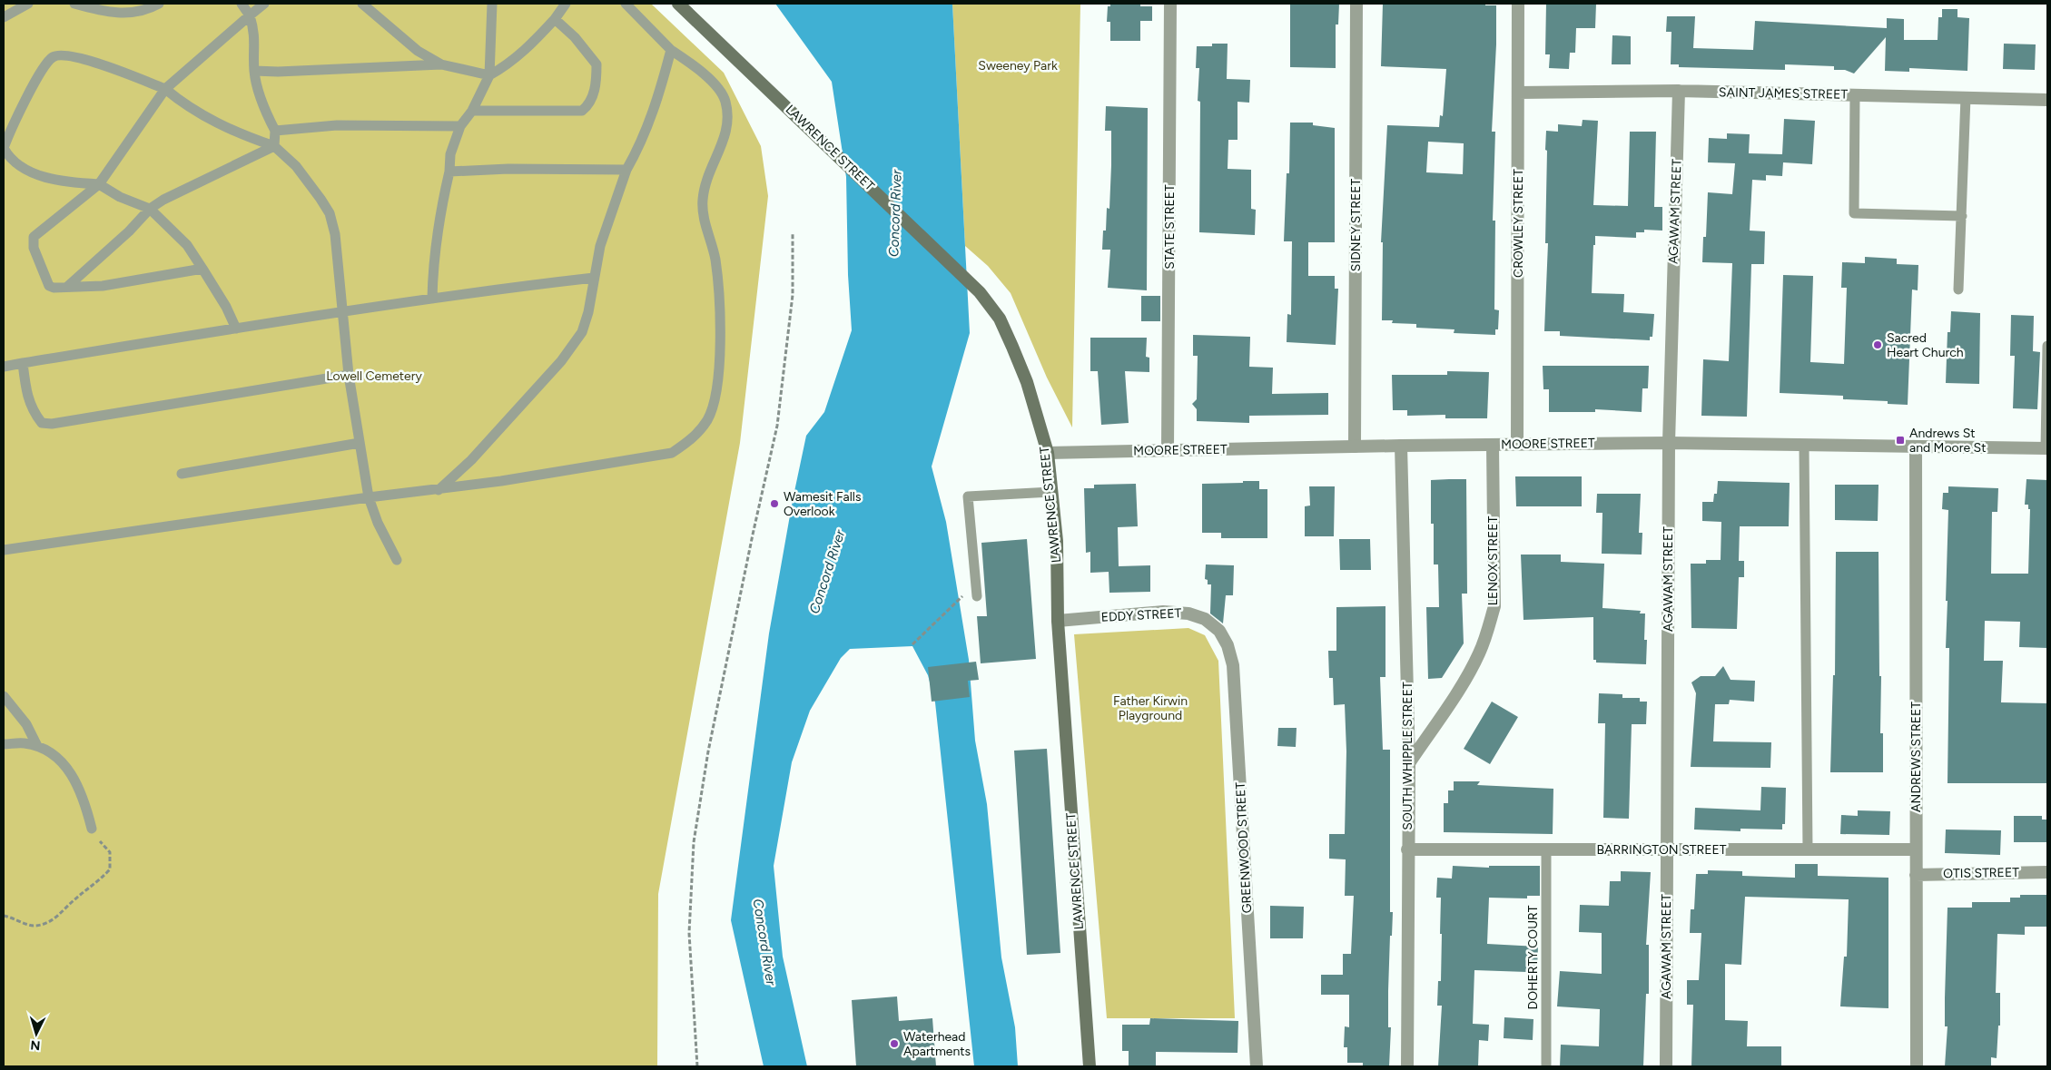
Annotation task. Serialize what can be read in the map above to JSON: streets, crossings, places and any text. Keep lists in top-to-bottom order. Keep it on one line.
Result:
{"streets":{"main road":["LAWRENCE STREET"],"street":["SAINT JAMES STREET","AGAWAM STREET","CROWLEY STREET","SIDNEY STREET","STATE STREET","MOORE STREET","LENOX STREET","EDDY STREET","SOUTH WHIPPLE STREET","ANDREWS STREET","GREENWOOD STREET","BARRINGTON STREET","OTIS STREET"],"lane":["DOHERTY COURT"]},"crossings":[["SAINT JAMES STREET","AGAWAM STREET"],["SAINT JAMES STREET","CROWLEY STREET"],["LAWRENCE STREET","MOORE STREET"],["LAWRENCE STREET","EDDY STREET"],["AGAWAM STREET","MOORE STREET"],["AGAWAM STREET","BARRINGTON STREET"],["CROWLEY STREET","MOORE STREET"],["SIDNEY STREET","MOORE STREET"],["STATE STREET","MOORE STREET"],["MOORE STREET","LENOX STREET"],["MOORE STREET","SOUTH WHIPPLE STREET"],["MOORE STREET","ANDREWS STREET"],["LENOX STREET","SOUTH WHIPPLE STREET"],["EDDY STREET","GREENWOOD STREET"],["SOUTH WHIPPLE STREET","BARRINGTON STREET"],["ANDREWS STREET","BARRINGTON STREET"],["ANDREWS STREET","OTIS STREET"],["BARRINGTON STREET","DOHERTY COURT"]],"water":["Concord River"],"parks":["Sweeney Park","Lowell Cemetery","Father Kirwin Playground"],"places":{"other":["Sacred Heart Church","Wamesit Falls Overlook","Waterhead Apartments"],"transit":["Andrews St and Moore St"]},"north":"bottom"}
